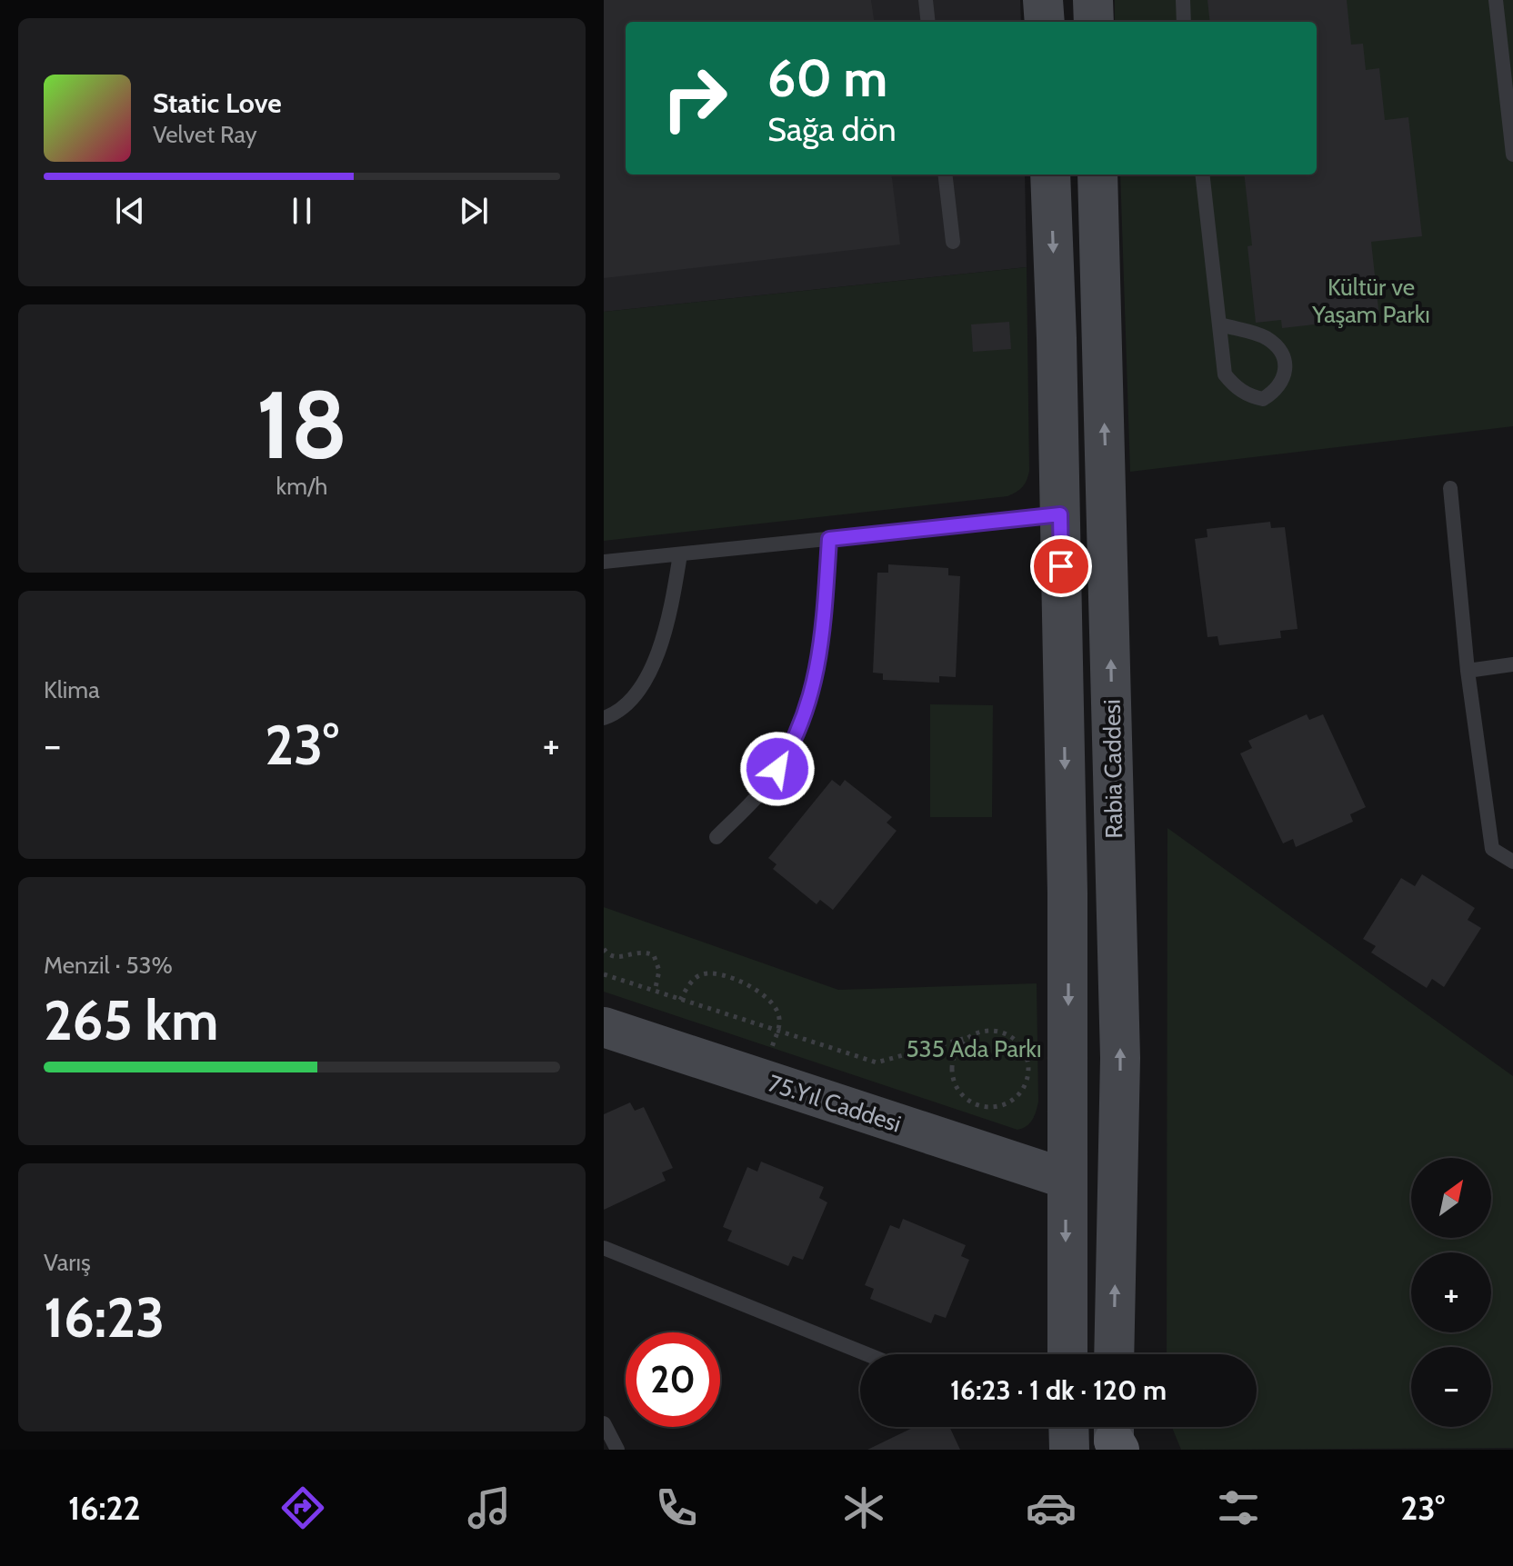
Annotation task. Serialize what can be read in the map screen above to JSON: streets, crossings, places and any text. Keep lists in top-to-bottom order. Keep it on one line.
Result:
{"streets":{"street":["Rabia Caddesi","75.Yıl Caddesi"]},"crossings":[["Rabia Caddesi","75.Yıl Caddesi"]],"parks":["Kültür ve Yaşam Parkı","535 Ada Parkı"],"north":"top right","page":{"turn":["60 m","Sağa dön"],"song":["Static Love","Velvet Ray"],"tile":[["18","km/h"],"Klima",["Menzil · 53%","265 km"],["Varış","16:23"]],"heat":["−","23°","+"],"map_buttons":["+","−"],"limit":"20","trip":"16:23 · 1 dk · 120 m","tabs":["16:22","23°"]}}
